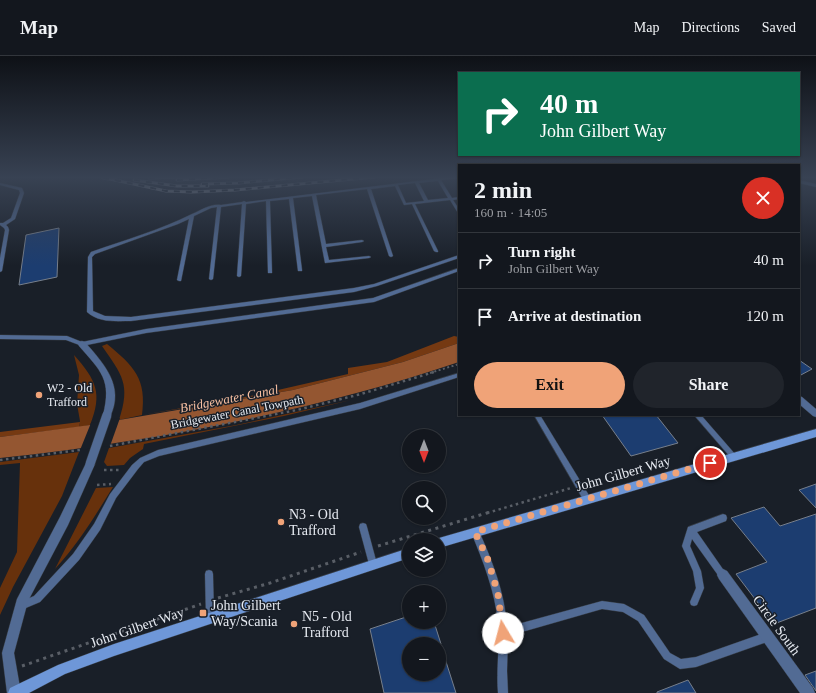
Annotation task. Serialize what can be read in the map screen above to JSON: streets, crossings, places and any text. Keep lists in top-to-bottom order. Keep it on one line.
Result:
{"streets":{"street":["John Gilbert Way","Circle South"],"path":["Bridgewater Canal Towpath"]},"water":["Bridgewater Canal"],"places":{"other":["W2 - Old Trafford","N3 - Old Trafford","N5 - Old Trafford"],"transit":["John Gilbert Way/Scania"]},"north":"bottom","page":{"header":"Map","nav":["Map","Directions","Saved"],"turn":["40 m","John Gilbert Way"],"heading":["2 min","160 m · 14:05"],"list":[{"name":"Turn right","note":"John Gilbert Way","value":"40 m"},{"name":"Arrive at destination","value":"120 m"}],"buttons":["Exit","Share"],"map_buttons":["+","−"]}}
